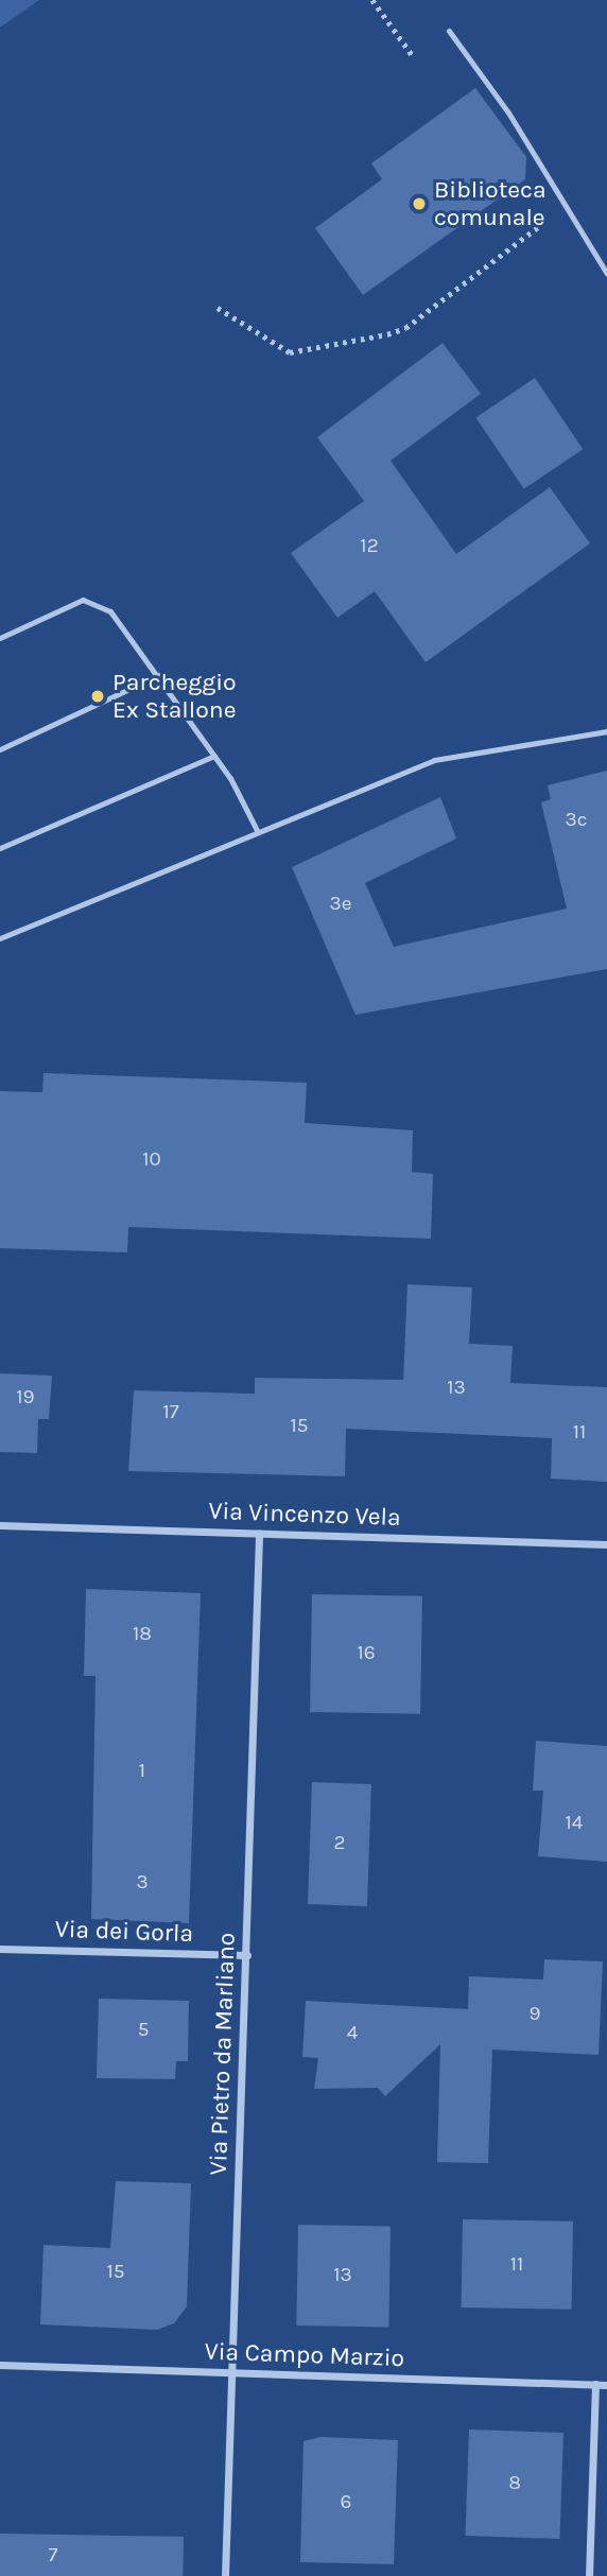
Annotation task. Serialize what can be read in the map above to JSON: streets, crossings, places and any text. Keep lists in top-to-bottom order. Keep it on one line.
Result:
{"streets":{"street":["Via Vincenzo Vela","Via dei Gorla","Via Pietro da Marliano","Via Campo Marzio"]},"crossings":[["Via Vincenzo Vela","Via Pietro da Marliano"],["Via dei Gorla","Via Pietro da Marliano"],["Via Pietro da Marliano","Via Campo Marzio"]],"places":["Biblioteca comunale","Parcheggio Ex Stallone"],"house_numbers":["12","3c","3e","10","13","19","17","15","11","18","16","1","14","2","3","9","5","4","11","15","13","8","6","7"]}
